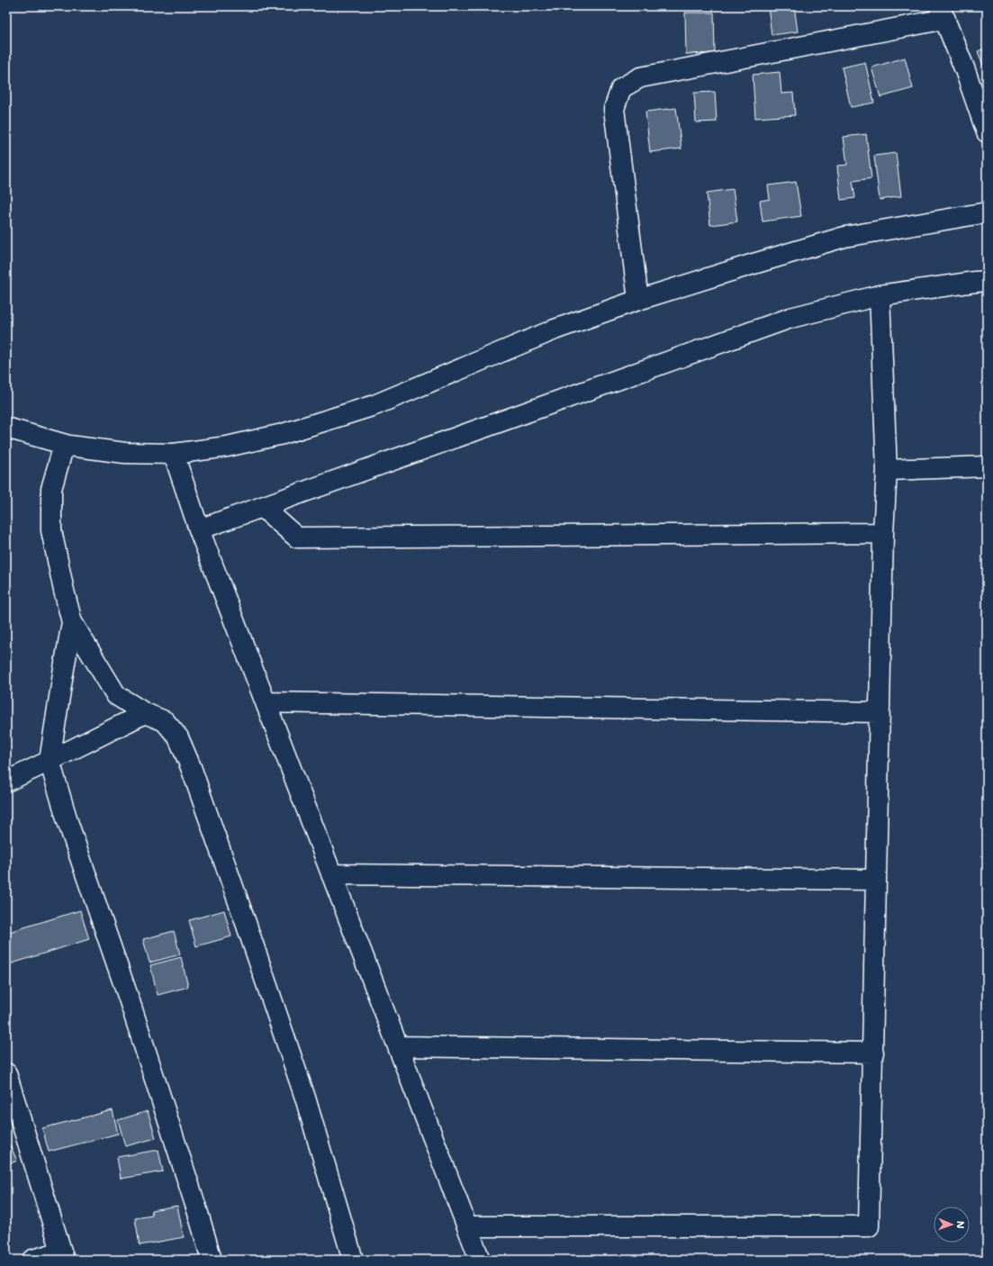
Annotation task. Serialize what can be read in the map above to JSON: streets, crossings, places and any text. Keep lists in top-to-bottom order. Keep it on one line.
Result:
{"north":"right"}
